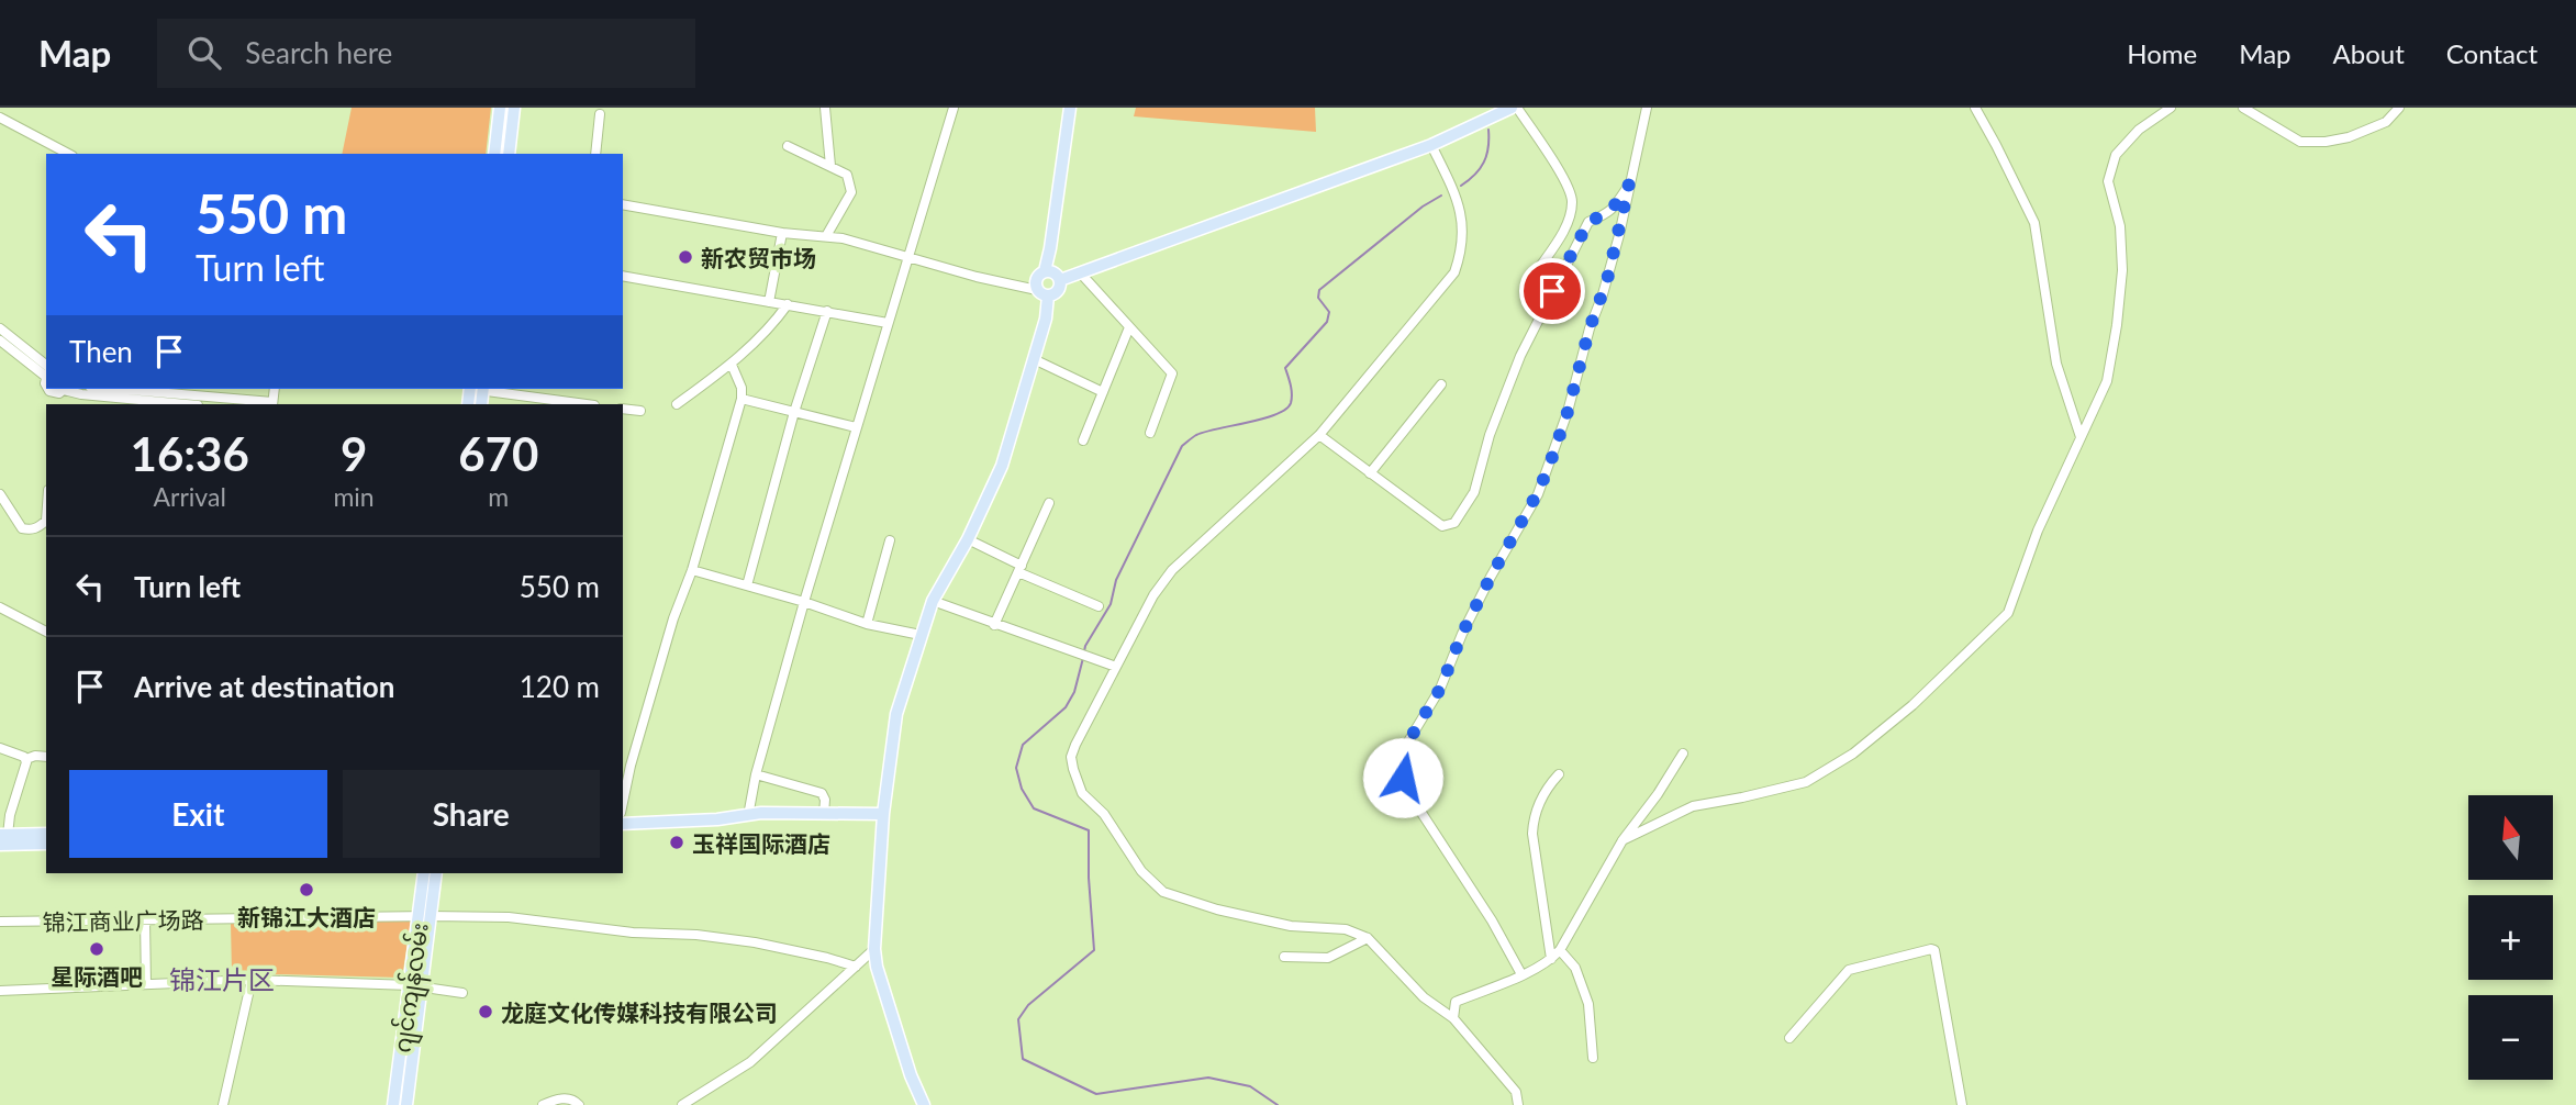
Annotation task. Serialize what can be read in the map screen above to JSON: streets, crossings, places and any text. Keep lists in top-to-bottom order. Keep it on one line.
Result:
{"streets":{"main road":["ဂျင်ကျန်လမ်း"],"street":["锦江商业广场路"]},"crossings":[["锦江商业广场路","ဂျင်ကျန်လမ်း"]],"districts":["锦江片区"],"places":["新农贸市场","玉祥国际酒店","新锦江大酒店","星际酒吧","龙庭文化传媒科技有限公司"],"north":"top","page":{"header":"Map","search":"Search here","nav":["Home","Map","About","Contact"],"turn":["550 m","Turn left"],"then":"Then","eta":["16:36","Arrival","9","min","670","m"],"list":[{"name":"Turn left","value":"550 m"},{"name":"Arrive at destination","value":"120 m"}],"buttons":["Exit","Share"],"map_buttons":["+","−"]}}
